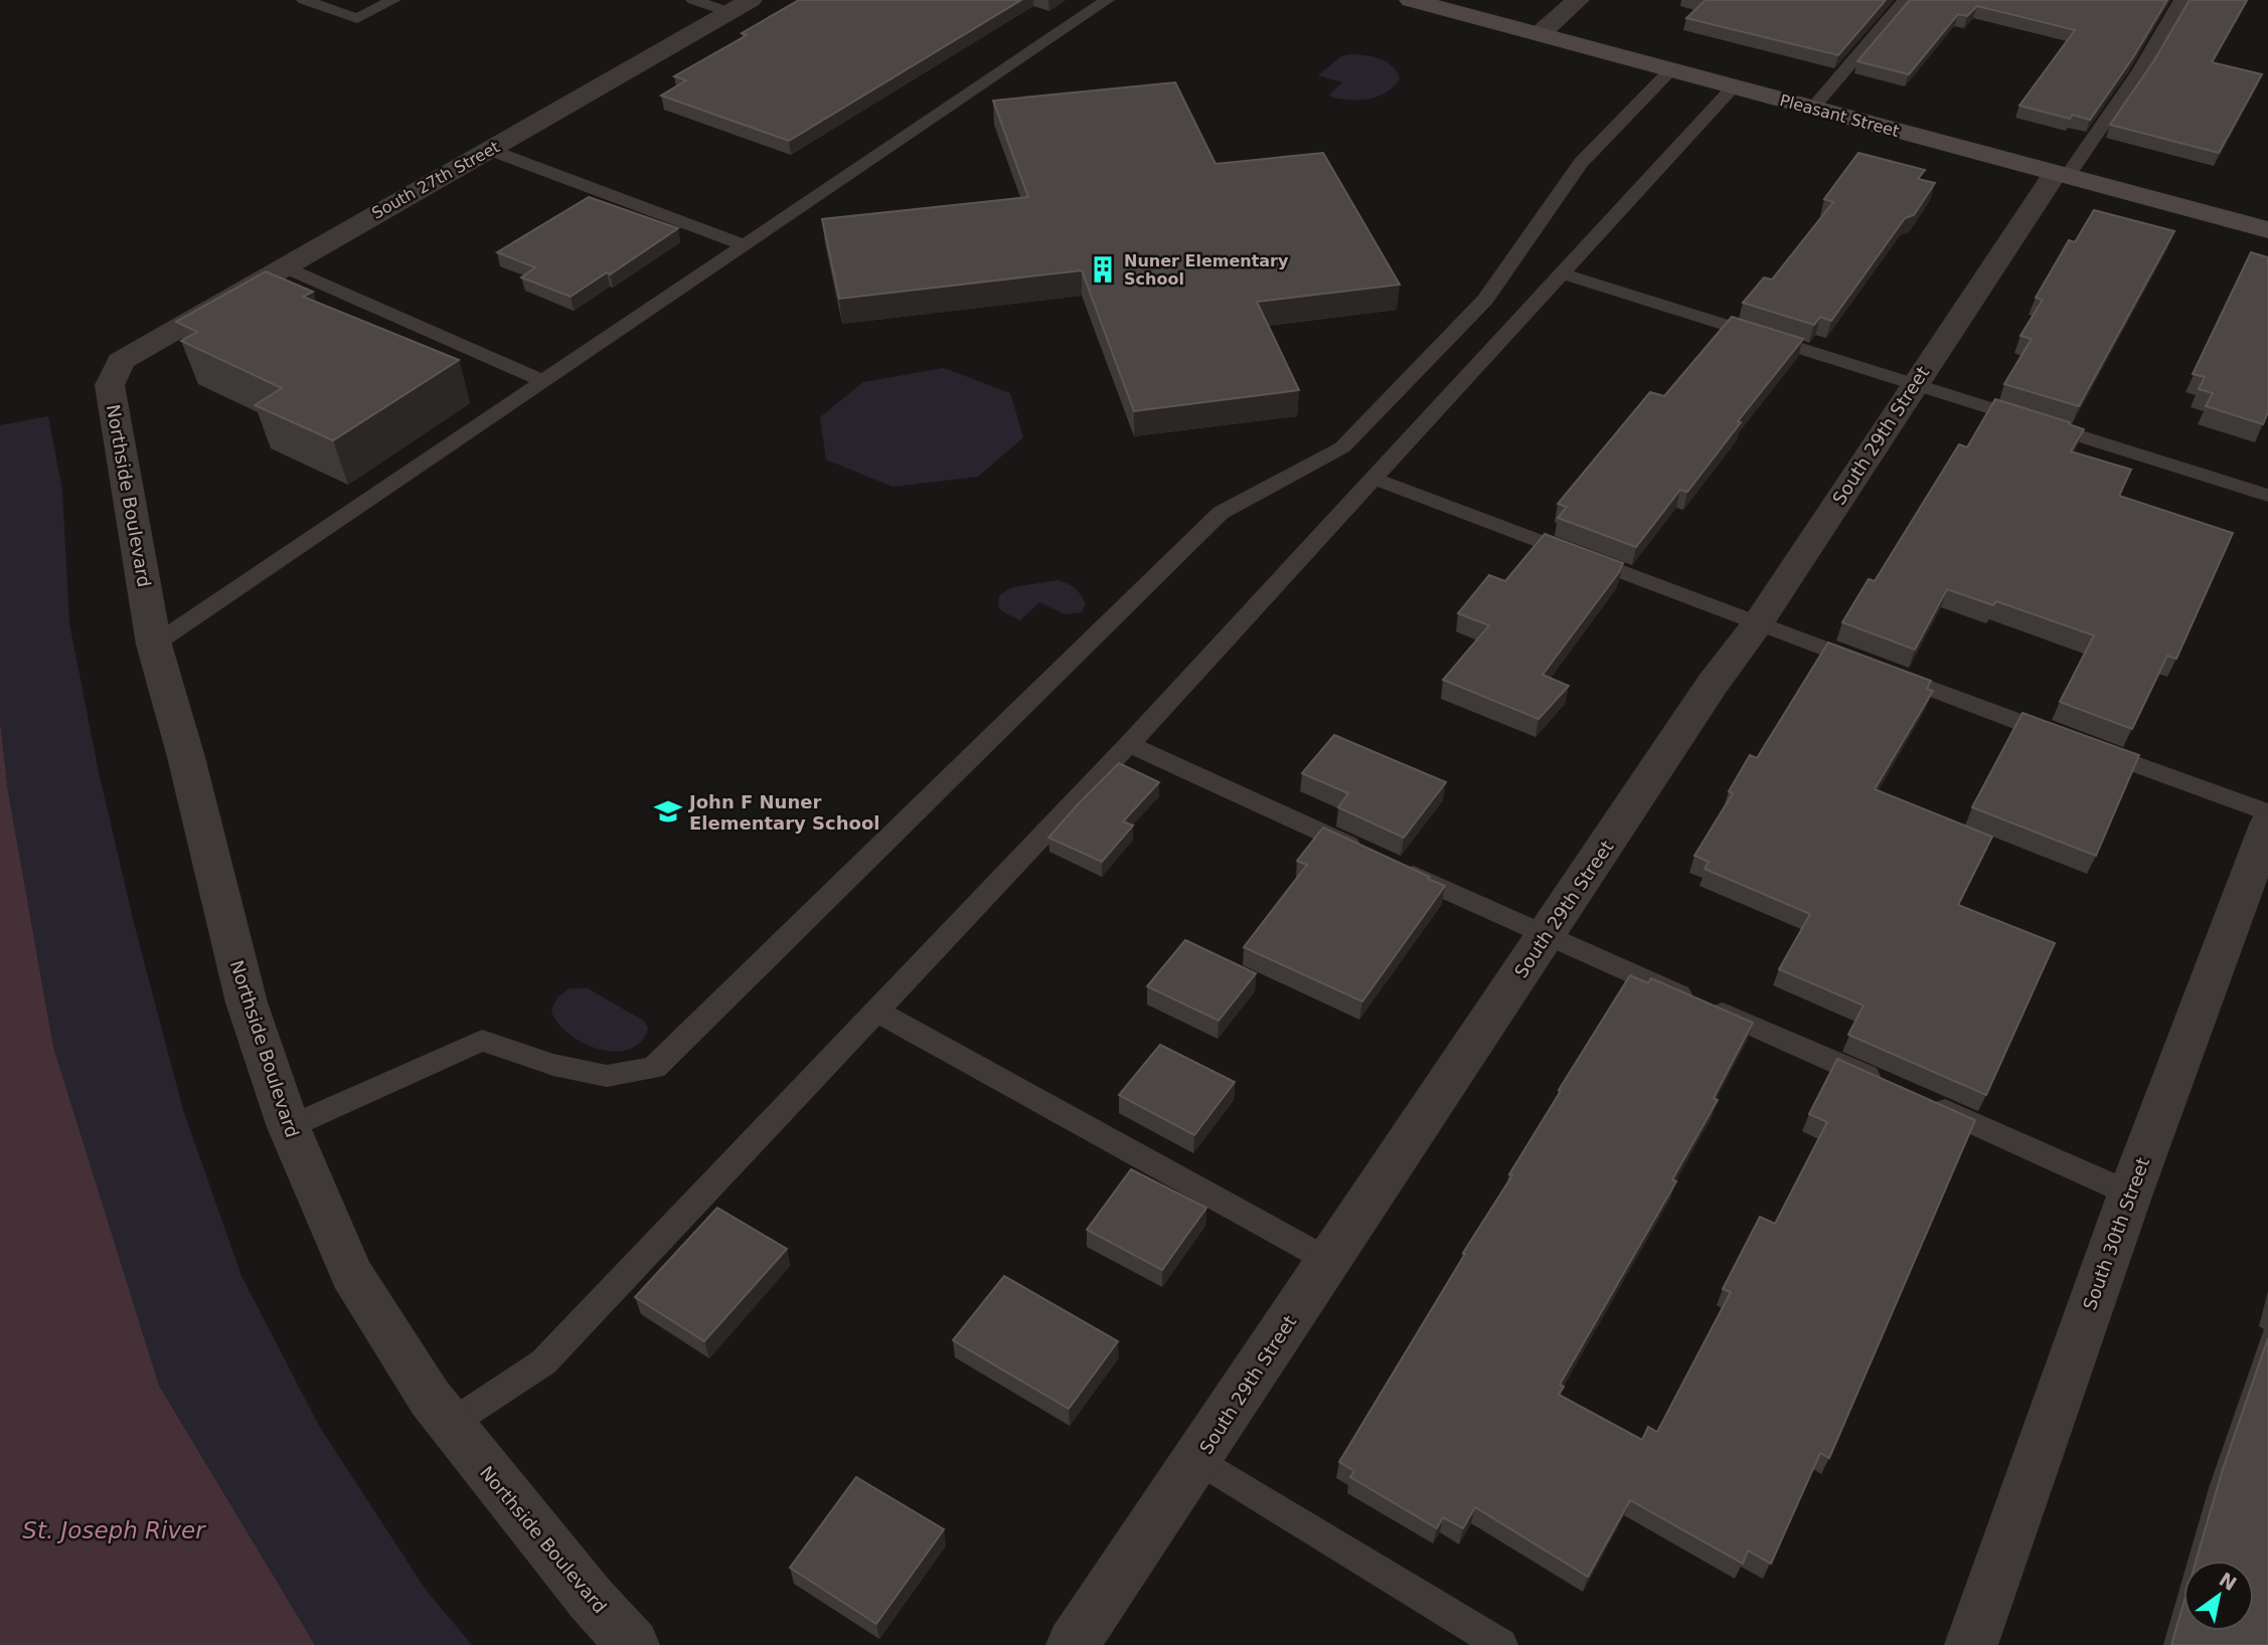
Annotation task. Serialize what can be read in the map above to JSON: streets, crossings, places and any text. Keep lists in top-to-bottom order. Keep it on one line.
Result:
{"streets":{"street":["Pleasant Street","South 27th Street","South 29th Street","Northside Boulevard","South 30th Street"]},"crossings":[["Pleasant Street","South 29th Street"],["South 27th Street","Northside Boulevard"]],"water":["St. Joseph River"],"places":{"building":["Nuner Elementary School"],"school or university":["John F Nuner Elementary School"]},"north":"top right"}
